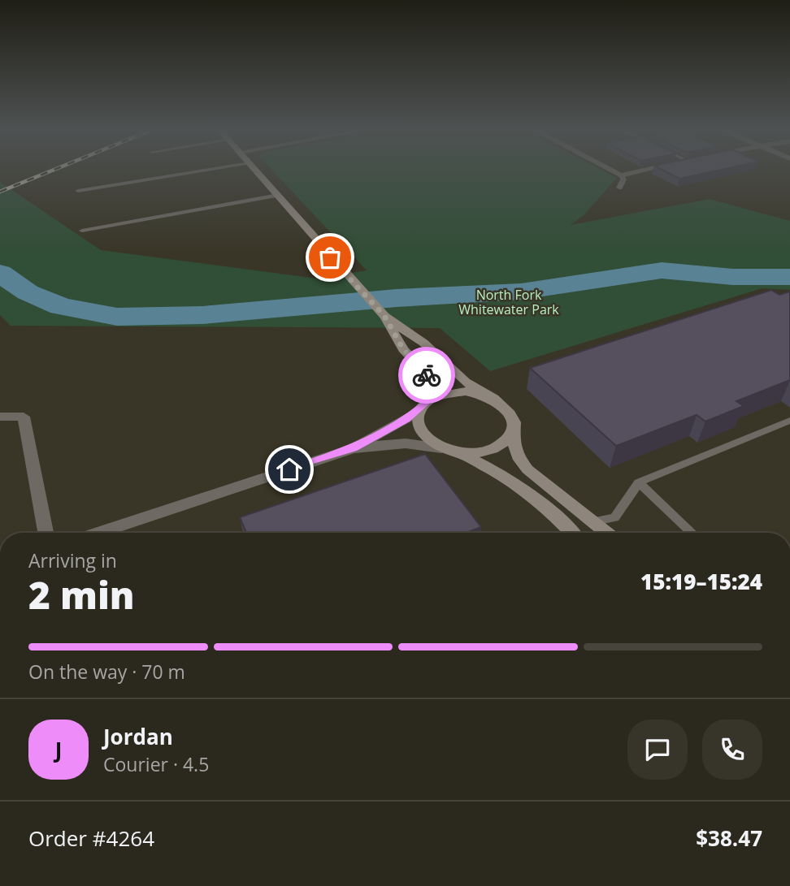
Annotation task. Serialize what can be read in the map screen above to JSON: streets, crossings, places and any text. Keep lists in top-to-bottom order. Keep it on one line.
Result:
{"parks":["North Fork Whitewater Park"],"page":{"heading":["2 min","Arriving in","15:19–15:24"],"panel":["Jordan","Courier · 4.5","Order #4264","$38.47"],"bar":"On the way · 70 m","round":"J"}}
